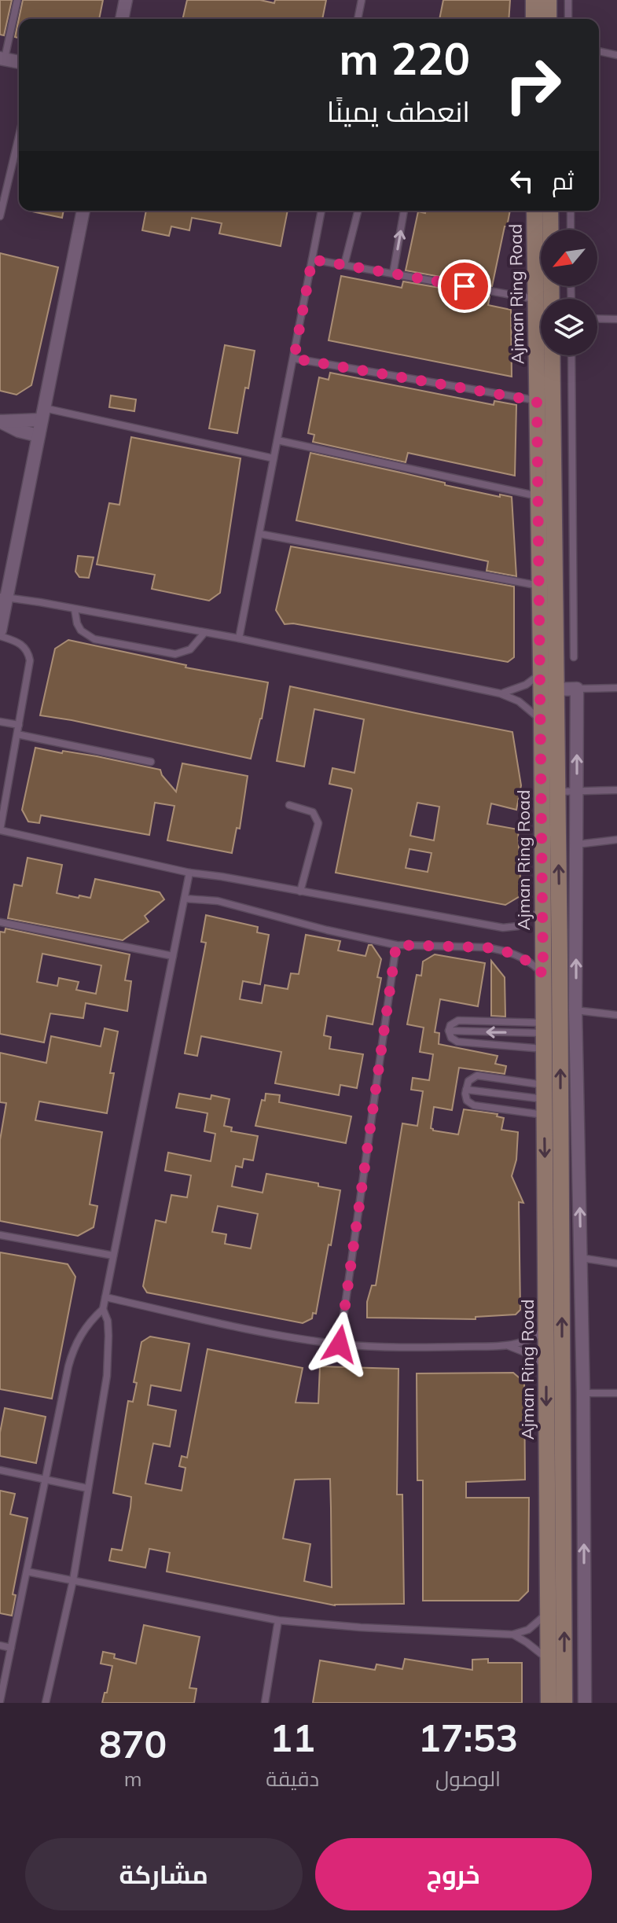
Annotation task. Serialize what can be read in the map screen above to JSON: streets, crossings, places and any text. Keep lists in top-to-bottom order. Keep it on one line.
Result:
{"streets":{"main road":["Ajman Ring Road"]},"north":"bottom left","page":{"turn":["220 m","انعطف يمينًا"],"then":"ثم","eta":["17:53","الوصول","11","دقيقة","870","m"],"buttons":["خروج","مشاركة"]}}
